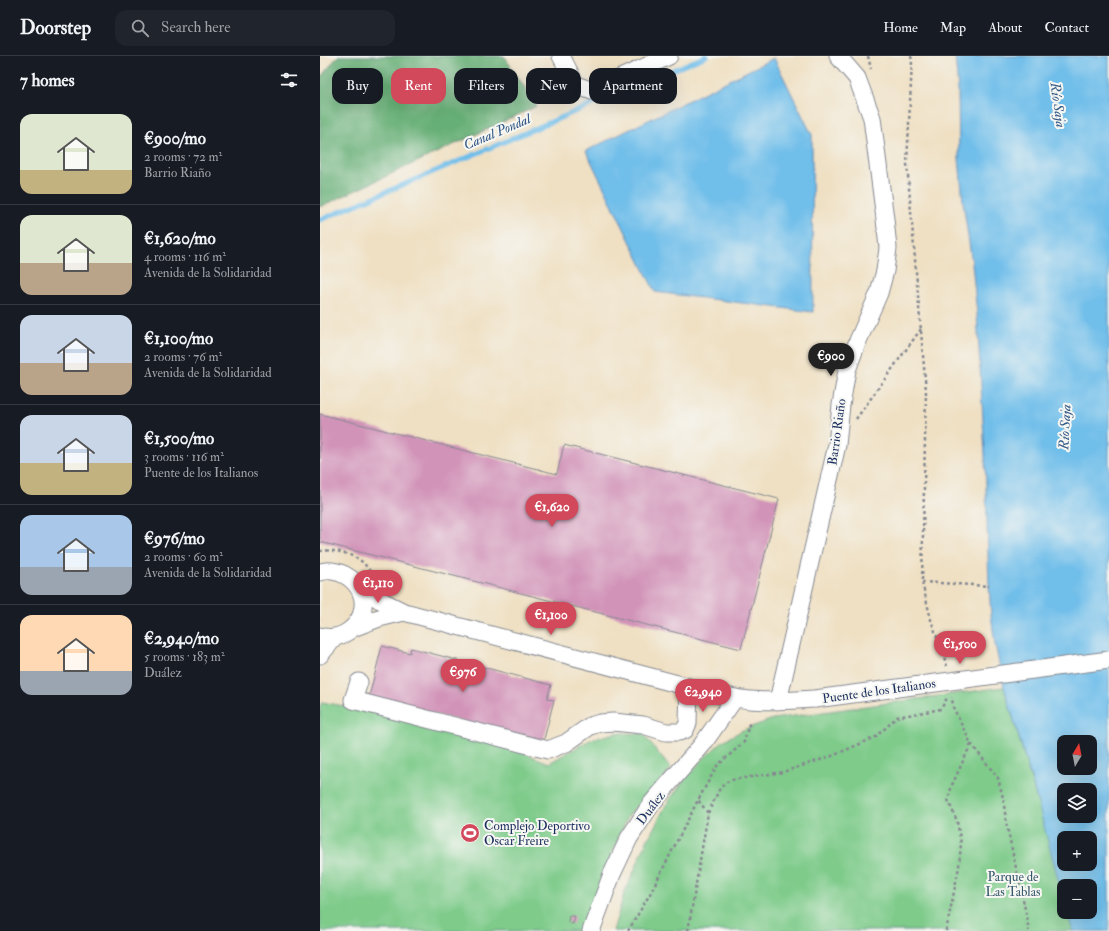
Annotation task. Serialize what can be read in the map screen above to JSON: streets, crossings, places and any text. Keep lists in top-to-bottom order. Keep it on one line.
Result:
{"streets":{"street":["Barrio Riaño","Puente de los Italianos","Duález"]},"crossings":[["Barrio Riaño","Puente de los Italianos"],["Puente de los Italianos","Duález"]],"water":["Río Saja","Canal Pondal"],"parks":["Parque de Las Tablas"],"places":{"sports":["Complejo Deportivo Oscar Freire"]},"north":"top","page":{"header":"Doorstep","search":"Search here","nav":["Home","Map","About","Contact"],"heading":"7 homes","chip":["Buy","Rent","Filters","New","Apartment"],"list":[{"name":"€900/mo","note":"2 rooms · 72 m² · Barrio Riaño"},{"name":"€1,620/mo","note":"4 rooms · 116 m² · Avenida de la Solidaridad"},{"name":"€1,100/mo","note":"2 rooms · 76 m² · Avenida de la Solidaridad"},{"name":"€1,500/mo","note":"3 rooms · 116 m² · Puente de los Italianos"},{"name":"€976/mo","note":"2 rooms · 60 m² · Avenida de la Solidaridad"},{"name":"€2,940/mo","note":"5 rooms · 183 m² · Duález"}],"price":["€900","€1,620","€1,110","€1,100","€1,500","€976","€2,940"],"map_buttons":["+","−"]}}
